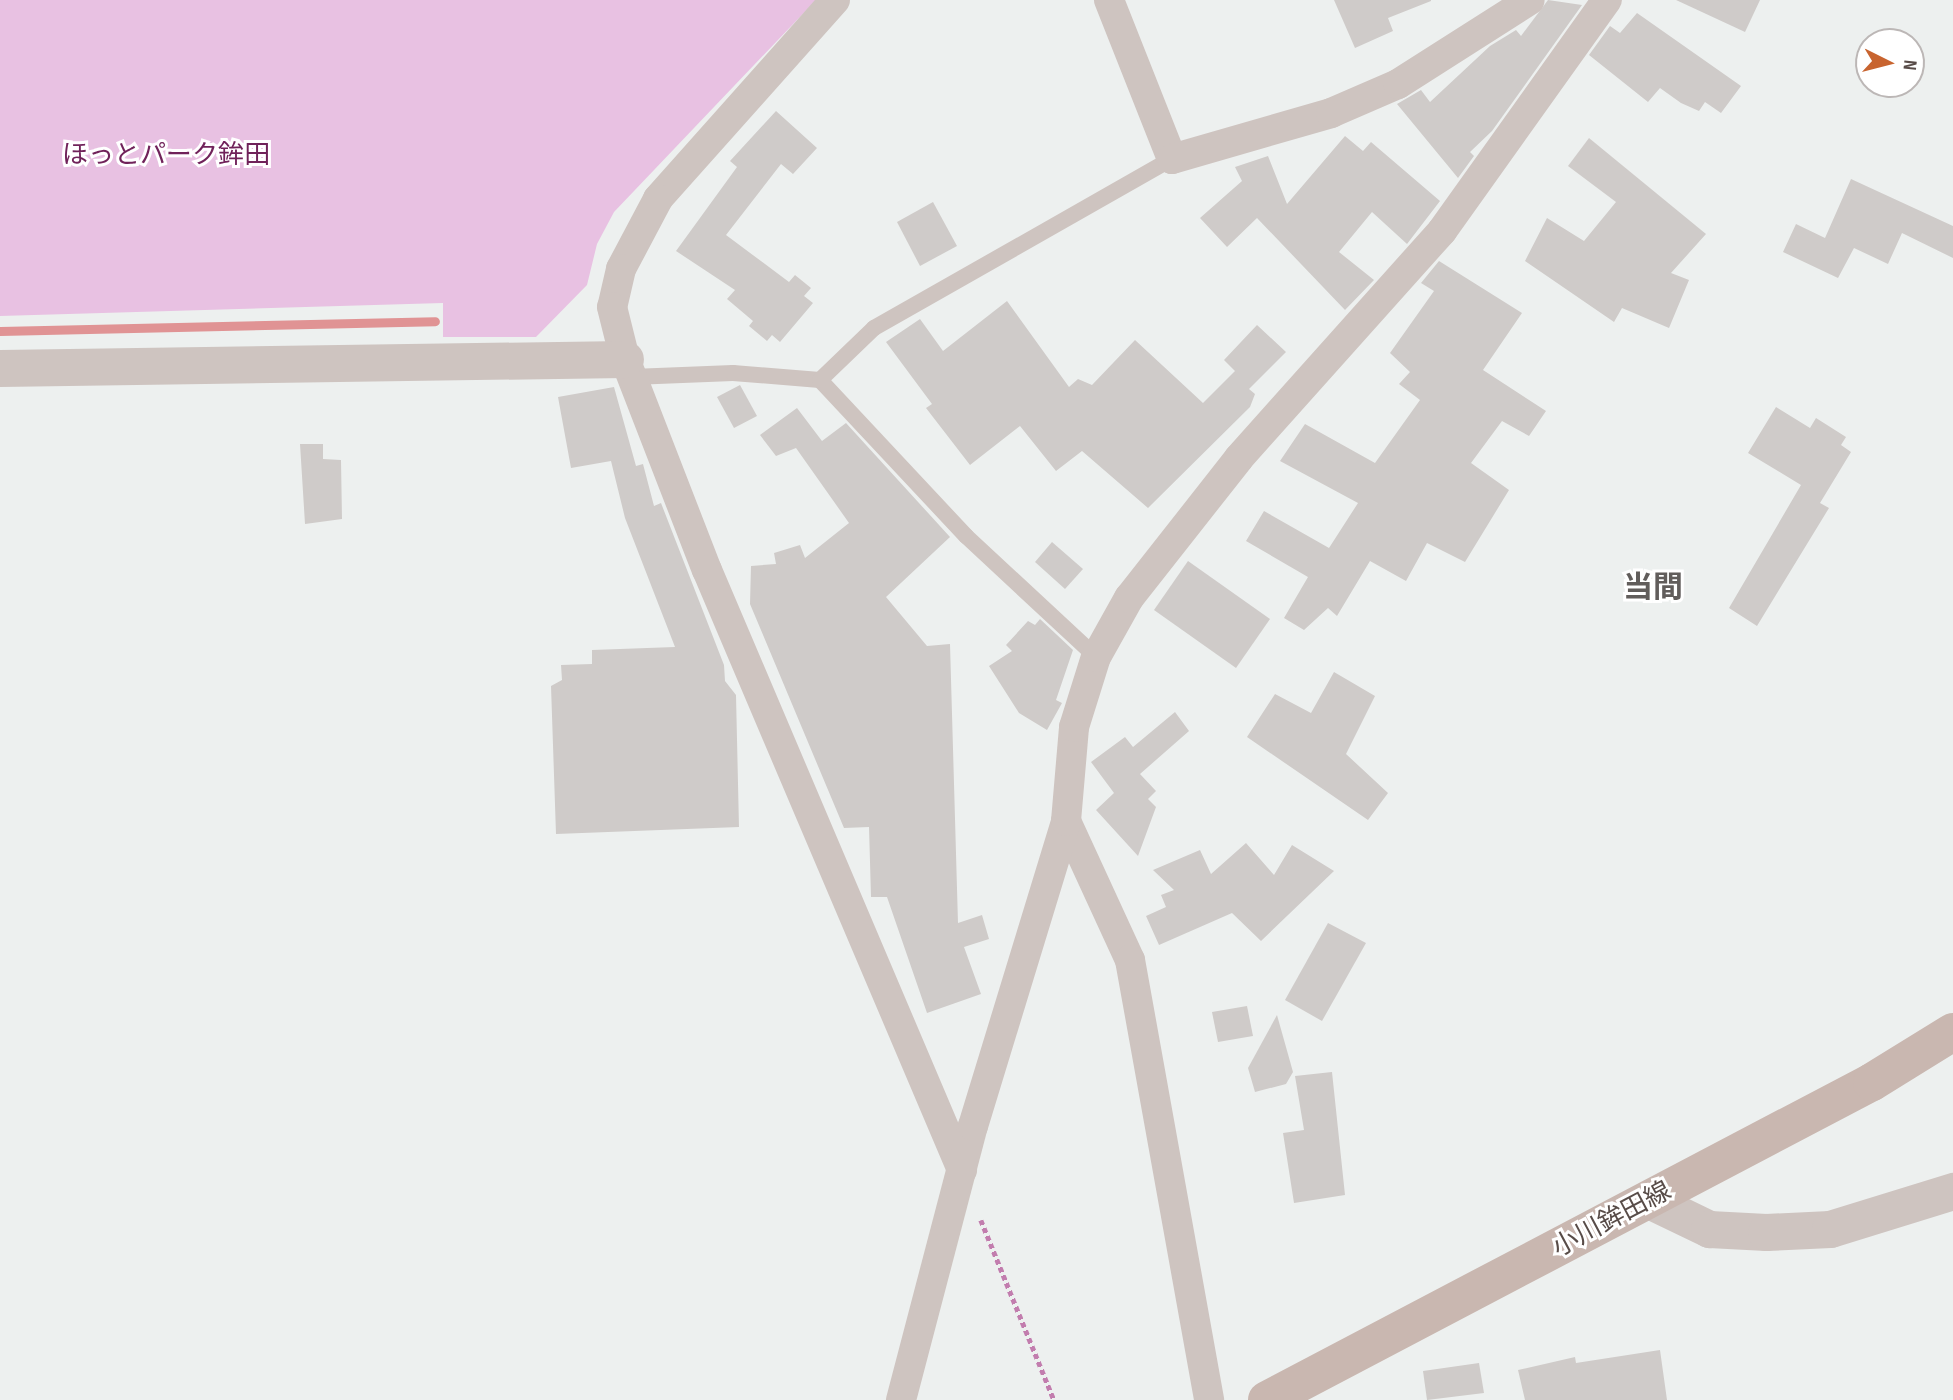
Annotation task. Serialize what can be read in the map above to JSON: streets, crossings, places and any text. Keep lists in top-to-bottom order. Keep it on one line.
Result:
{"streets":{"main road":["小川鉾田線"]},"districts":["当間"],"parks":["ほっとパーク鉾田"],"north":"right"}
